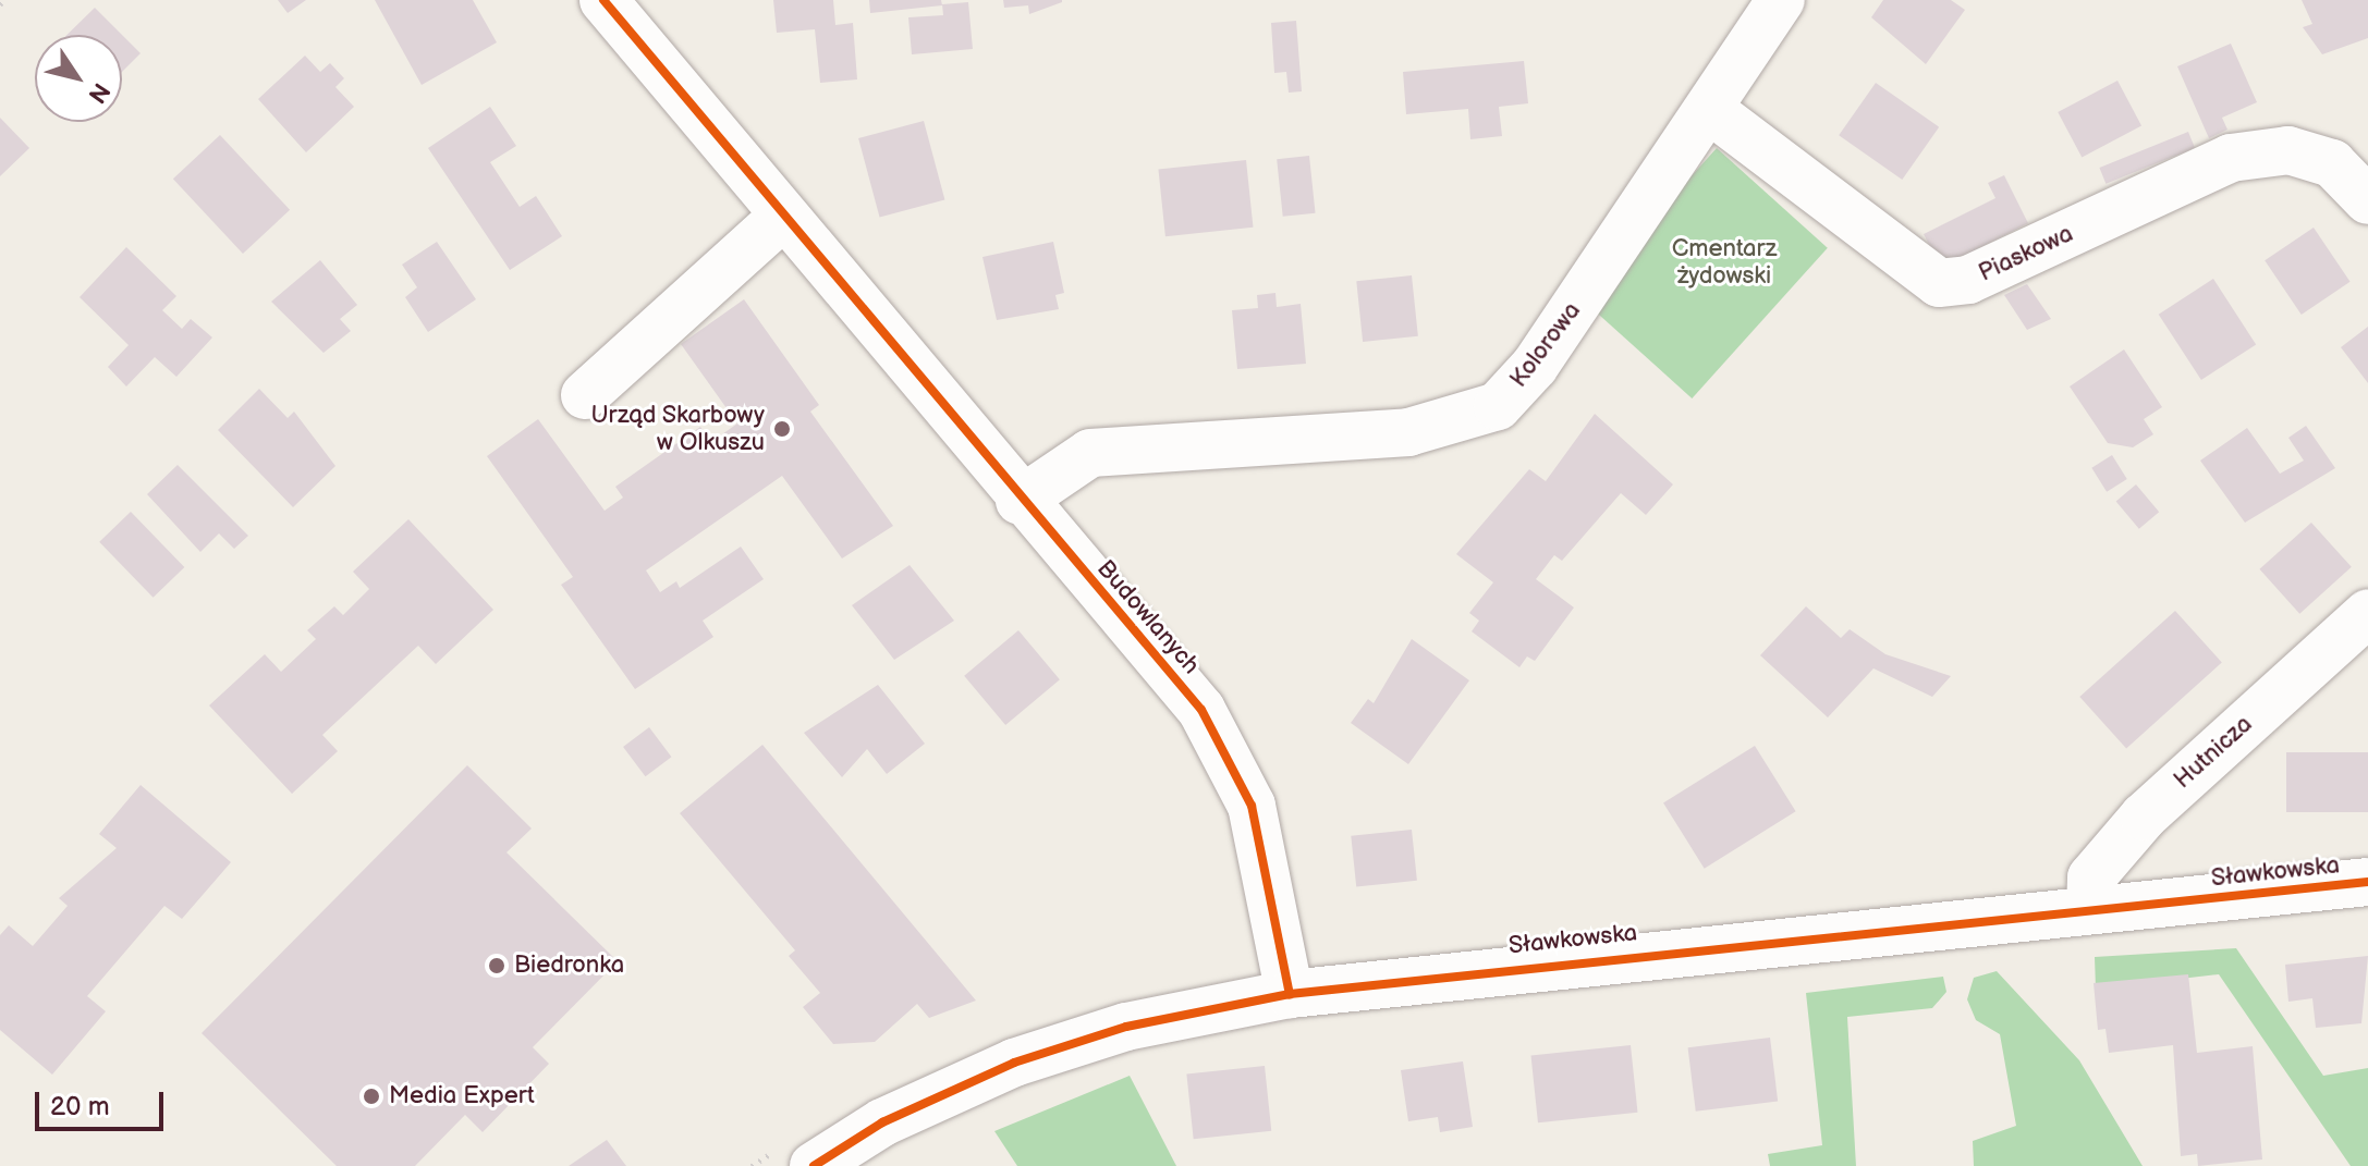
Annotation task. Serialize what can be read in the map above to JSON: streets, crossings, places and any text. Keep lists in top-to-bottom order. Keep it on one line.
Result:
{"streets":{"street":["Piaskowa","Kolorowa","Budowlanych","Hutnicza","Sławkowska"]},"crossings":[["Piaskowa","Kolorowa"],["Kolorowa","Budowlanych"],["Budowlanych","Sławkowska"],["Hutnicza","Sławkowska"]],"parks":["Cmentarz żydowski"],"places":["Urząd Skarbowy w Olkuszu","Biedronka","Media Expert"],"scale_bar":"20 m","north":"bottom right"}
